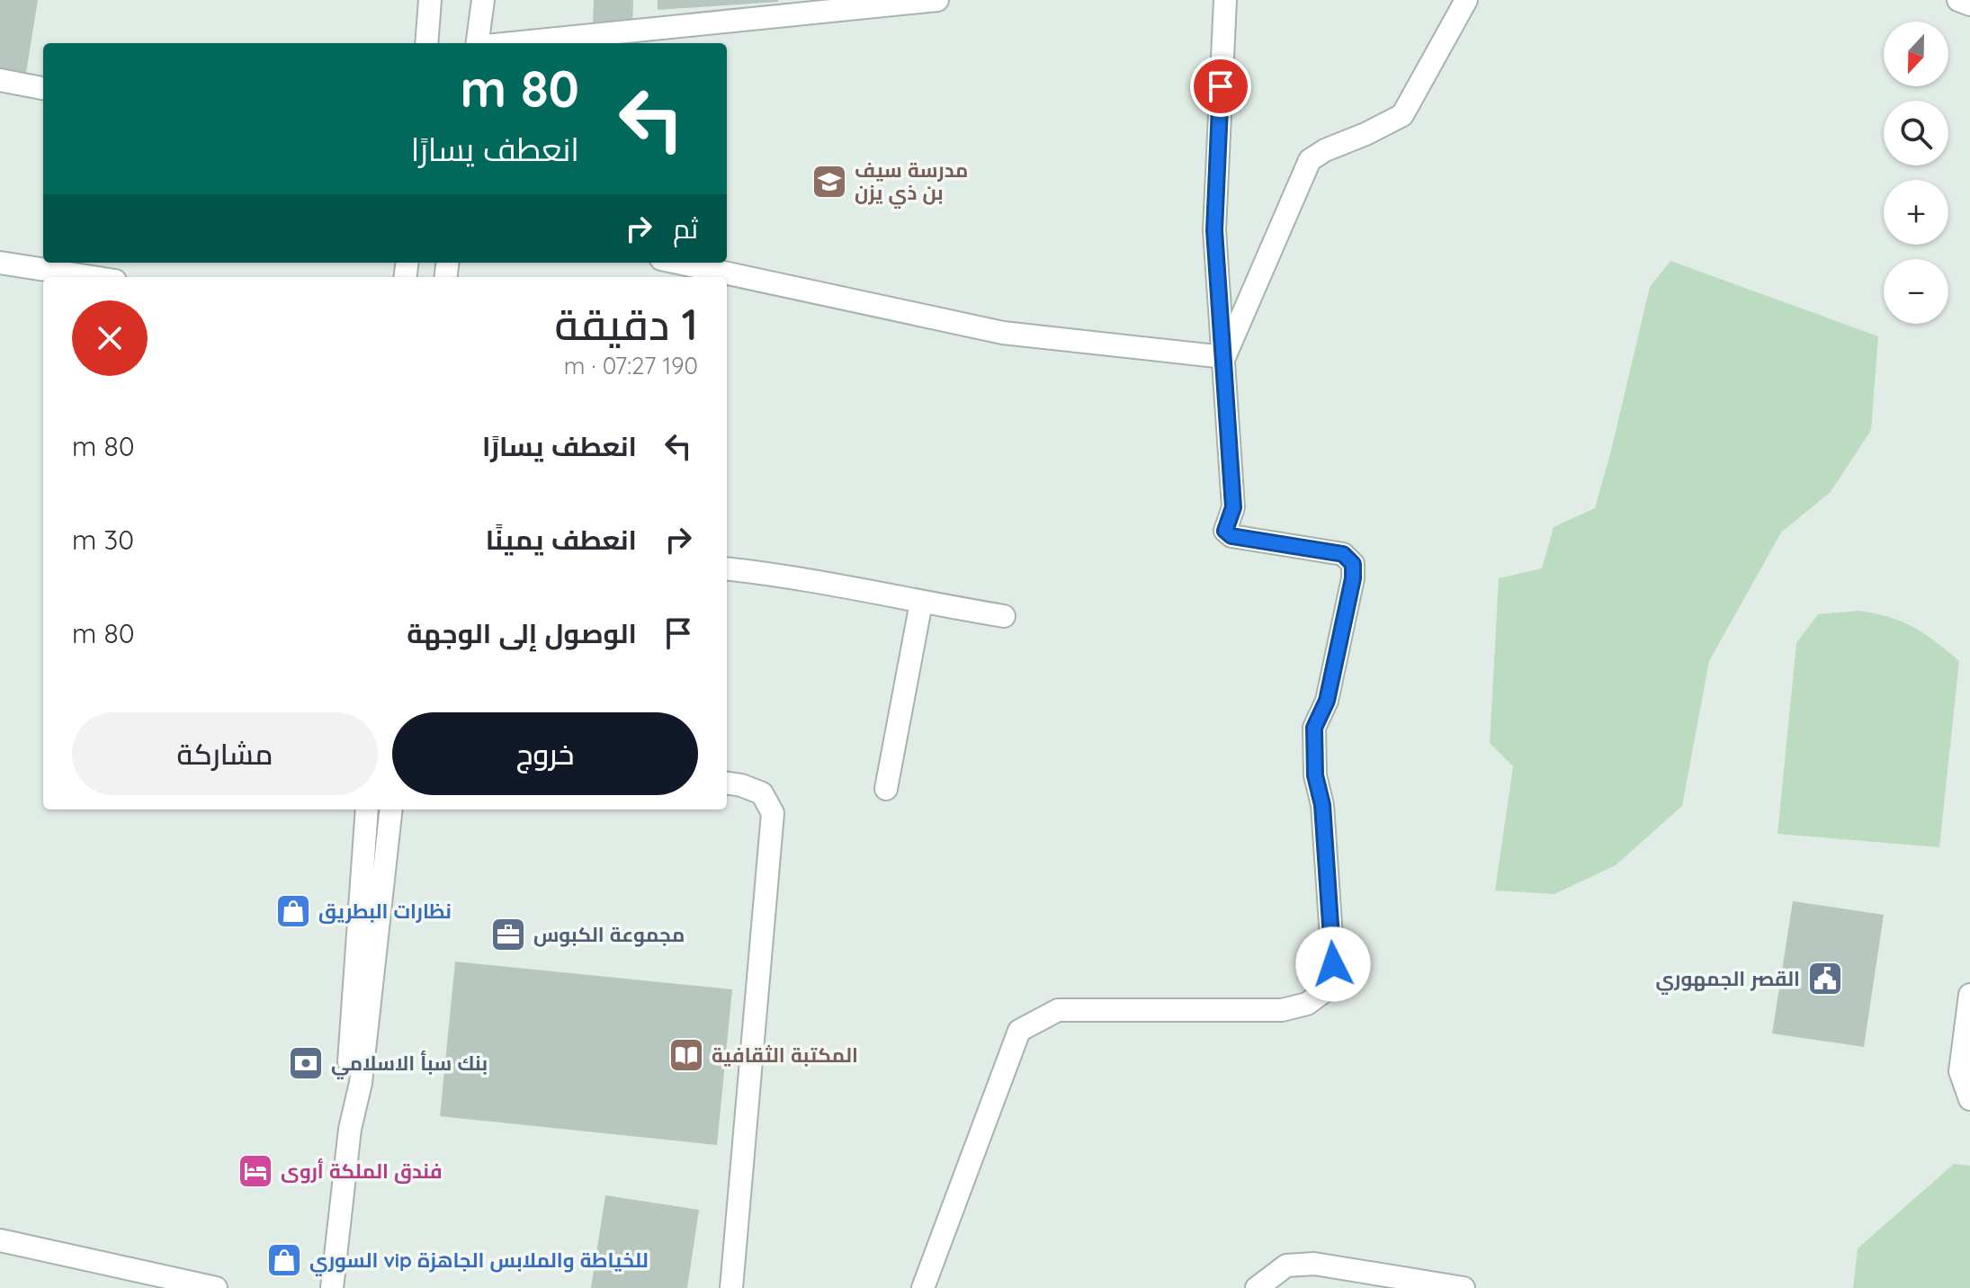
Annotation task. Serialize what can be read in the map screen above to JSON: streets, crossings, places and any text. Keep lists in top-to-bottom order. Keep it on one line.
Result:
{"places":{"school or university":["مدرسة سيف بن ذي يزن"],"shop":["نظارات البطريق","السوري vip للخياطة والملابس الجاهزة"],"office":["مجموعة الكبوس"],"public building":["القصر الجمهوري"],"library":["المكتبة الثقافية"],"bank":["بنك سبأ الاسلامي"],"hotel":["فندق الملكة أروى"]},"north":"bottom","page":{"map_buttons":["+","−"],"turn":["80 m","انعطف يسارًا"],"then":"ثم","heading":["1 دقيقة","190 m · 07:27"],"list":[{"name":"انعطف يسارًا","value":"80 m"},{"name":"انعطف يمينًا","value":"30 m"},{"name":"الوصول إلى الوجهة","value":"80 m"}],"buttons":["خروج","مشاركة"]}}
